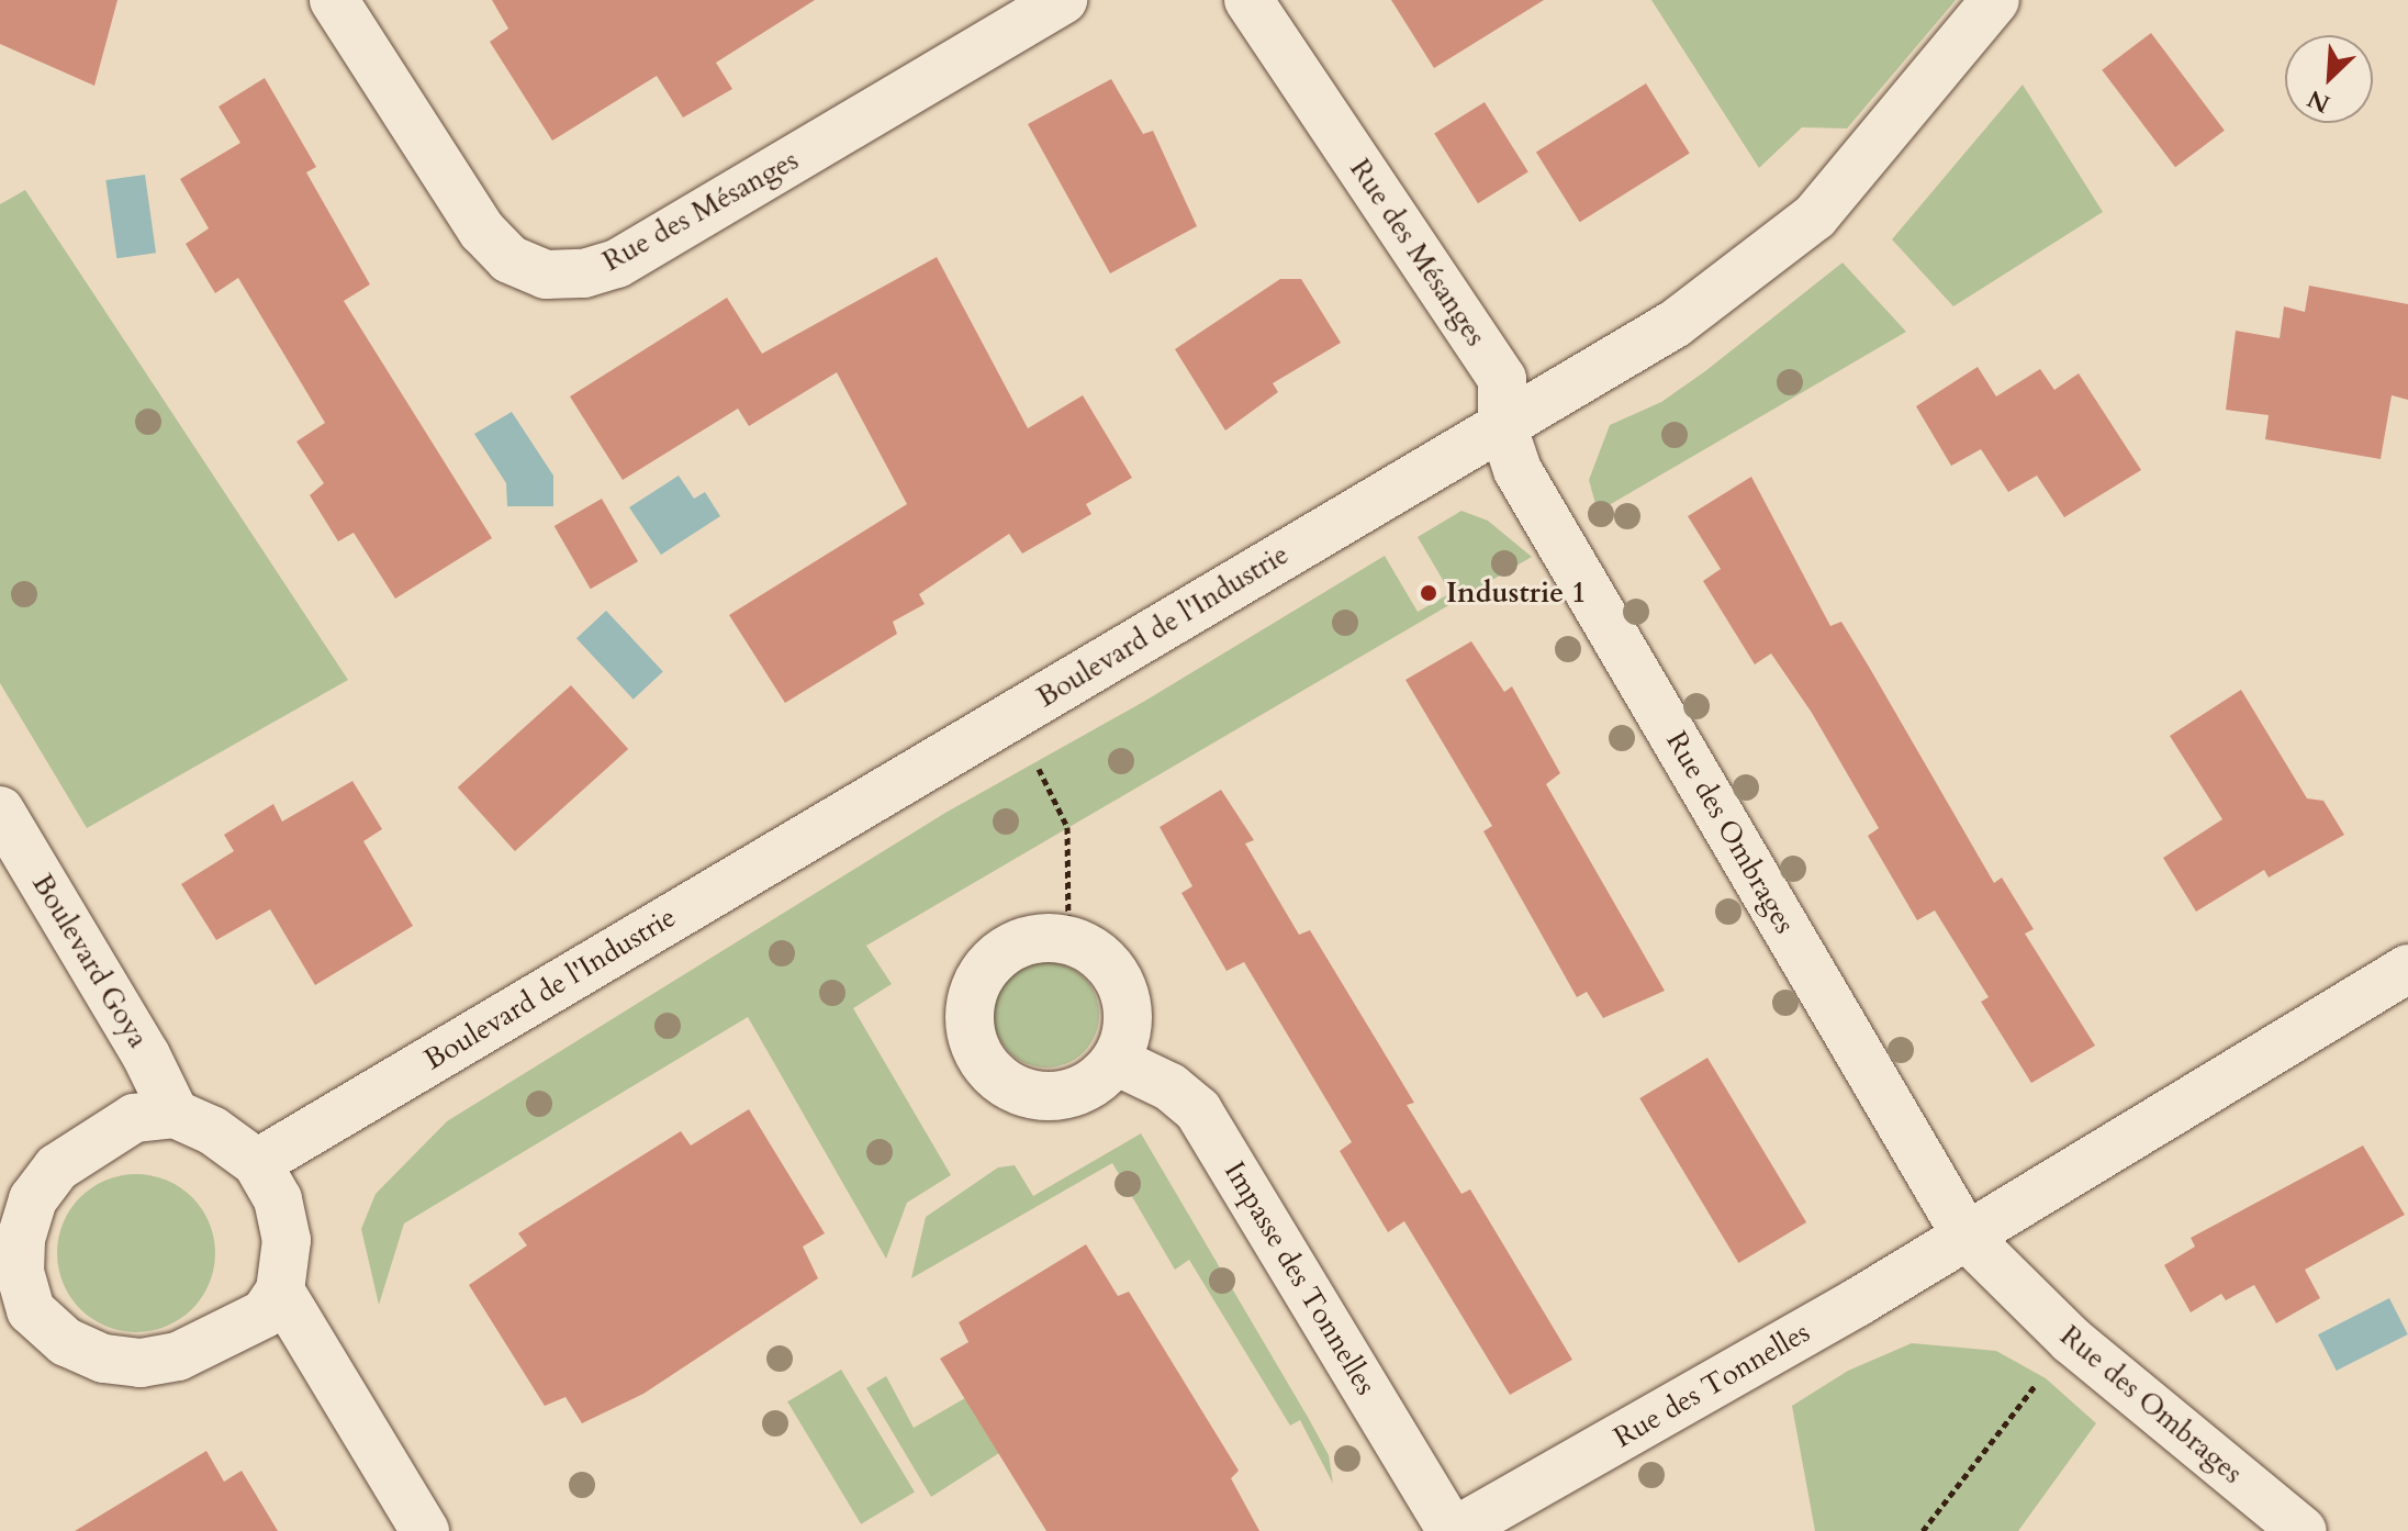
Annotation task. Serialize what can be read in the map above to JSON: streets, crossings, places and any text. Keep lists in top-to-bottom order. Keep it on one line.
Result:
{"streets":{"street":["Rue des Mésanges","Boulevard de l'Industrie","Rue des Ombrages","Boulevard Goya","Impasse des Tonnelles","Rue des Tonnelles"]},"crossings":[["Rue des Mésanges","Boulevard de l'Industrie"],["Rue des Mésanges","Rue des Ombrages"],["Boulevard de l'Industrie","Rue des Ombrages"],["Boulevard de l'Industrie","Boulevard Goya"],["Rue des Ombrages","Rue des Tonnelles"],["Impasse des Tonnelles","Rue des Tonnelles"]],"places":["Industrie 1"],"north":"bottom left"}
